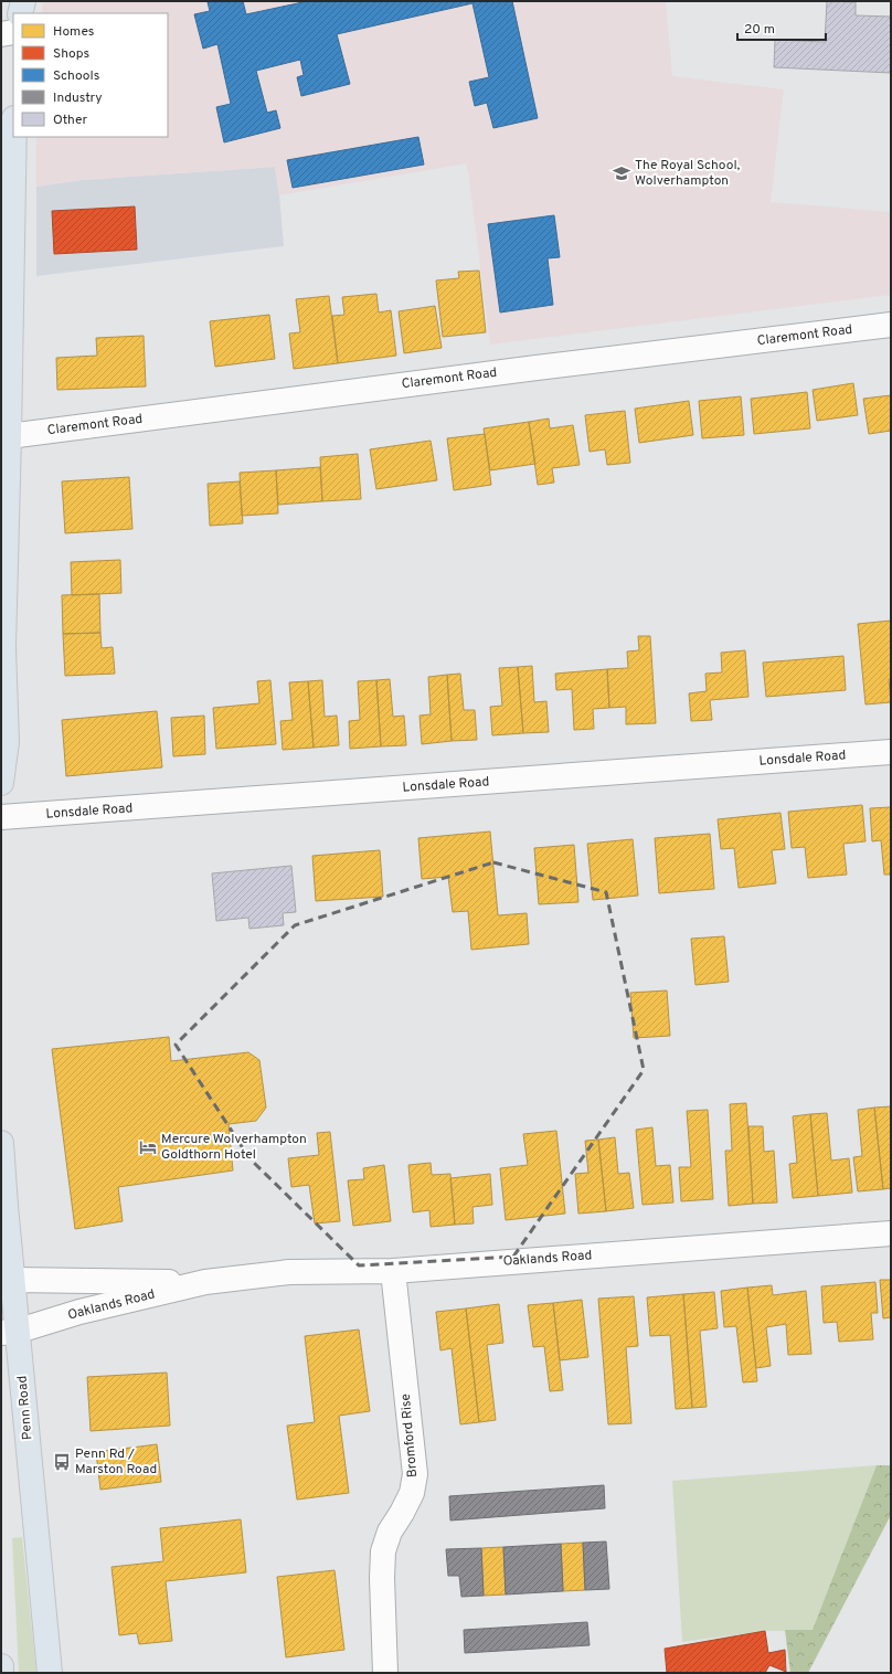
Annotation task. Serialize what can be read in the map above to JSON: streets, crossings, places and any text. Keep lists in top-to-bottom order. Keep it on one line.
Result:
{"streets":{"highway":["Penn Road"],"street":["Claremont Road","Lonsdale Road","Oaklands Road","Bromford Rise"]},"crossings":[["Oaklands Road","Penn Road"],["Oaklands Road","Bromford Rise"]],"places":{"school or university":["The Royal School, Wolverhampton"],"hotel":["Mercure Wolverhampton Goldthorn Hotel"],"bus stop":["Penn Rd / Marston Road"]},"legend":["Homes","Shops","Schools","Industry","Other"],"scale_bar":"20 m"}
